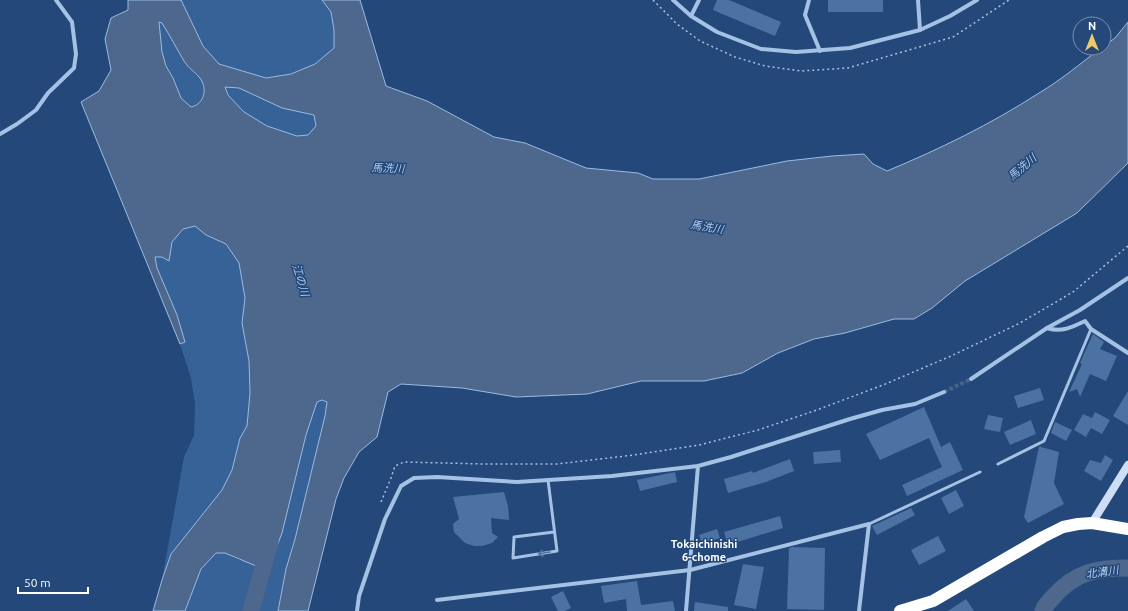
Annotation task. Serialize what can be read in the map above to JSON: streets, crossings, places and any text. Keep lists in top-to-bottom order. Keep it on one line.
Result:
{"districts":["Tokaichinishi 6-chome"],"water":["馬洗川","江の川","北溝川"],"scale_bar":"50 m","north":"top"}
